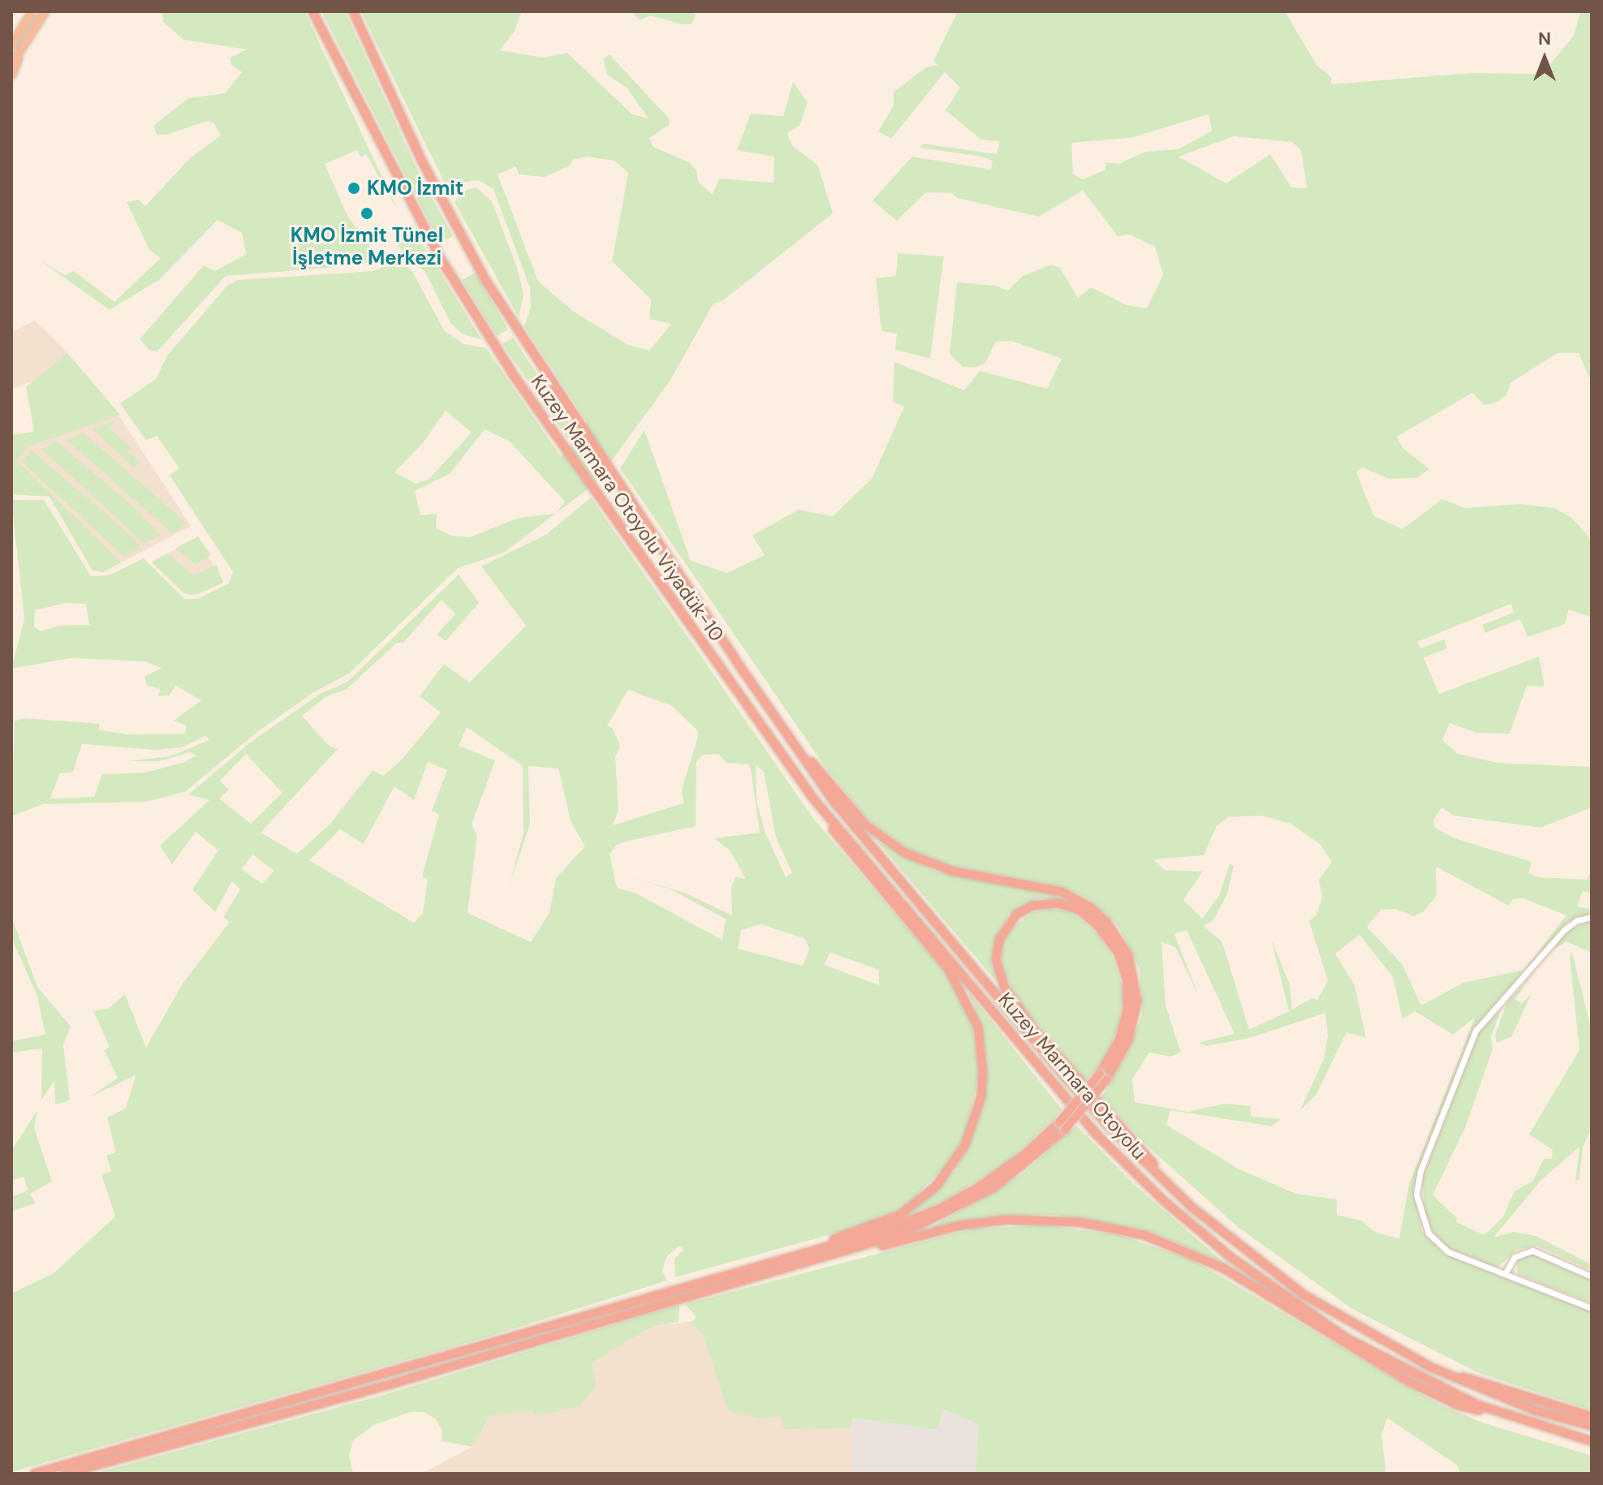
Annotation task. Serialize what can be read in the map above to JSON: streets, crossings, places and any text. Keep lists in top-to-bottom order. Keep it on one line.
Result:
{"streets":{"highway":["Kuzey Marmara Otoyolu Viyadük-10","Kuzey Marmara Otoyolu"]},"crossings":[["Kuzey Marmara Otoyolu Viyadük-10","Kuzey Marmara Otoyolu"]],"places":["KMO İzmit","KMO İzmit Tünel İşletme Merkezi"],"north":"top"}
